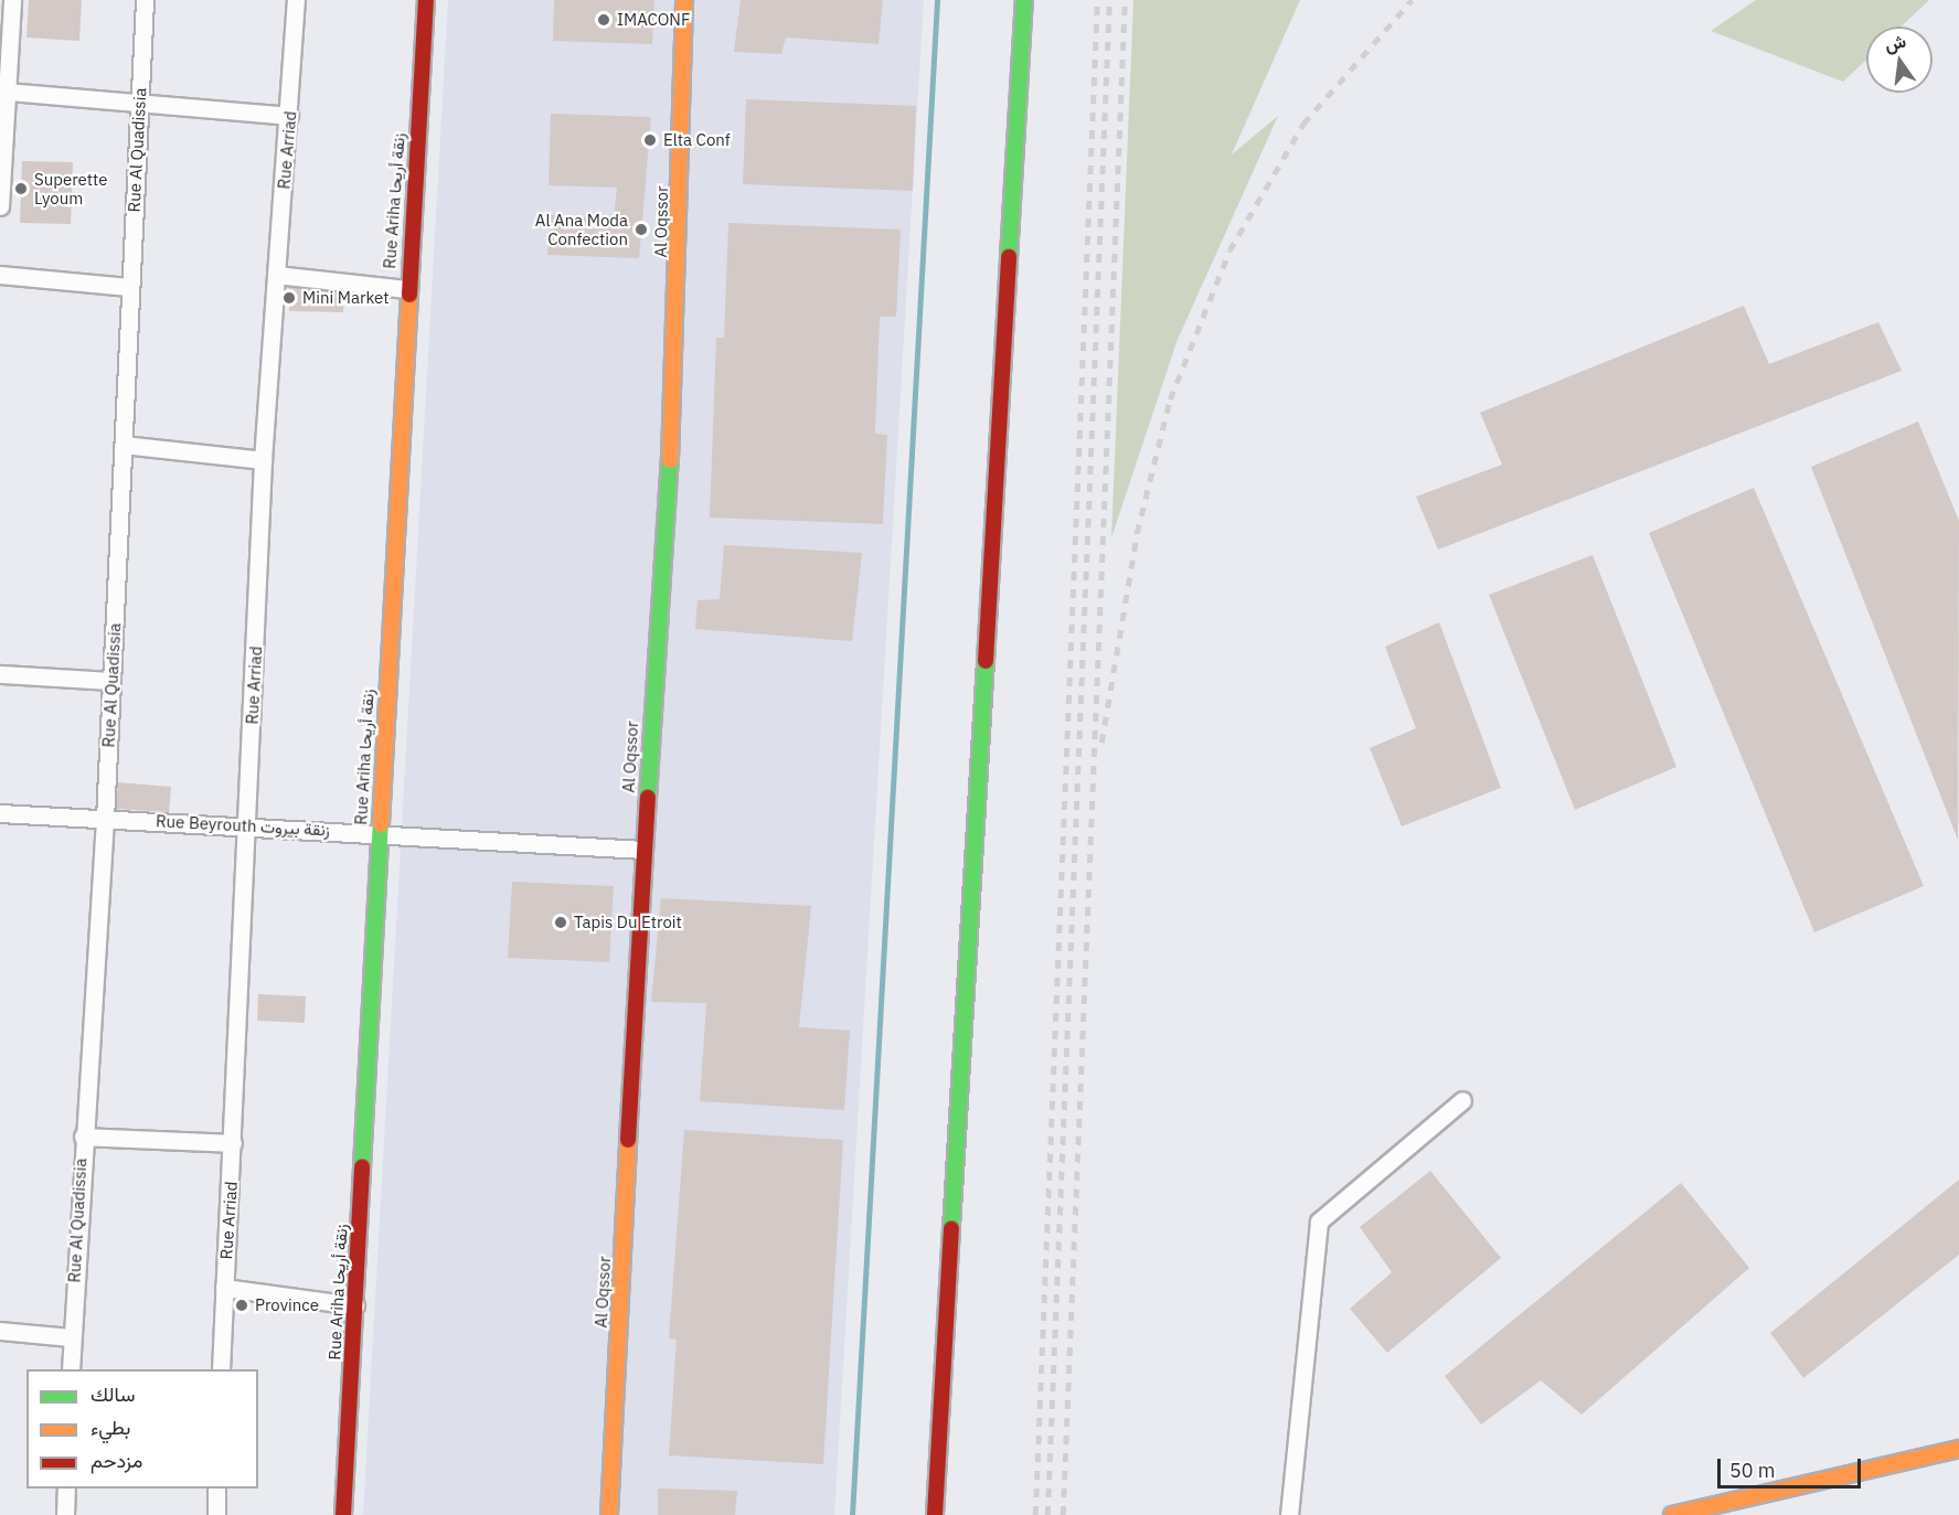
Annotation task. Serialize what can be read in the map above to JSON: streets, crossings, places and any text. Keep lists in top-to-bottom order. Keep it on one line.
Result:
{"streets":{"street":["Rue Al Quadissia","Rue Arriad","Rue Ariha زنقة أريحا","Al Oqssor","Rue Beyrouth زنقة بيروت"]},"crossings":[["Rue Al Quadissia","Rue Beyrouth زنقة بيروت"],["Rue Arriad","Rue Beyrouth زنقة بيروت"],["Rue Ariha زنقة أريحا","Rue Beyrouth زنقة بيروت"],["Al Oqssor","Rue Beyrouth زنقة بيروت"]],"places":["IMACONF","Elta Conf","Superette Lyoum","Al Ana Moda Confection","Mini Market","Tapis Du Etroit","Province"],"legend":["سالك","بطيء","مزدحم"],"scale_bar":"50 m","north":"top"}
